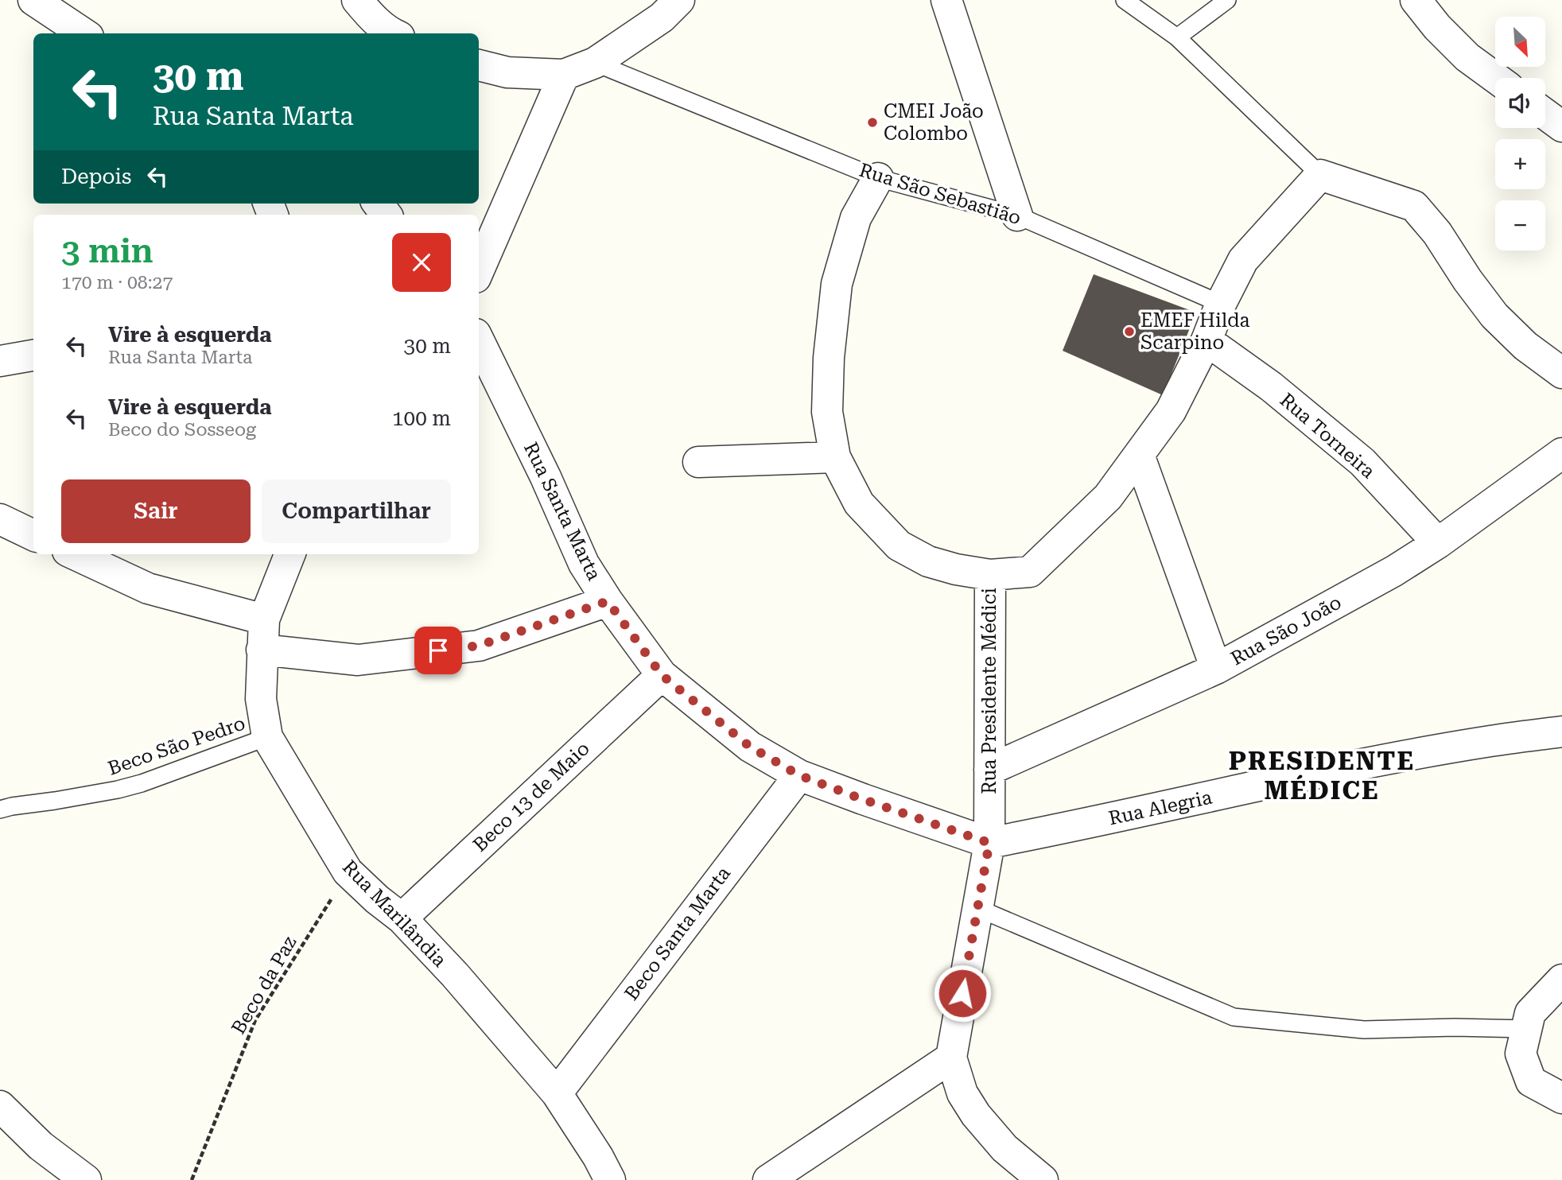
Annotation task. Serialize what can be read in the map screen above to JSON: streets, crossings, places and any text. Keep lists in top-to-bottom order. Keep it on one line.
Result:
{"streets":{"street":["Rua Torneira","Rua Santa Marta","Rua São João","Rua Presidente Médici","Beco 13 de Maio","Rua Alegria","Rua Marilândia","Beco Santa Marta"],"lane":["Rua São Sebastião","Beco São Pedro"],"path":["Beco da Paz"]},"crossings":[["Rua São Sebastião","Rua Presidente Médici"],["Rua Torneira","Rua São João"],["Rua Torneira","Rua Presidente Médici"],["Rua Santa Marta","Rua Presidente Médici"],["Rua Santa Marta","Beco 13 de Maio"],["Rua Santa Marta","Rua Alegria"],["Rua Santa Marta","Beco Santa Marta"],["Rua São João","Rua Presidente Médici"],["Rua Presidente Médici","Rua Alegria"],["Beco São Pedro","Rua Marilândia"],["Beco 13 de Maio","Rua Marilândia"],["Rua Marilândia","Beco Santa Marta"],["Rua Marilândia","Beco da Paz"]],"districts":["PRESIDENTE MÉDICE"],"places":["CMEI João Colombo","EMEF Hilda Scarpino"],"north":"bottom right","page":{"map_buttons":["+","−"],"turn":["30 m","Rua Santa Marta"],"then":"Depois","heading":["3 min","170 m · 08:27"],"list":[{"name":"Vire à esquerda","note":"Rua Santa Marta","value":"30 m"},{"name":"Vire à esquerda","note":"Beco do Sosseog","value":"100 m"}],"buttons":["Sair","Compartilhar"]}}
